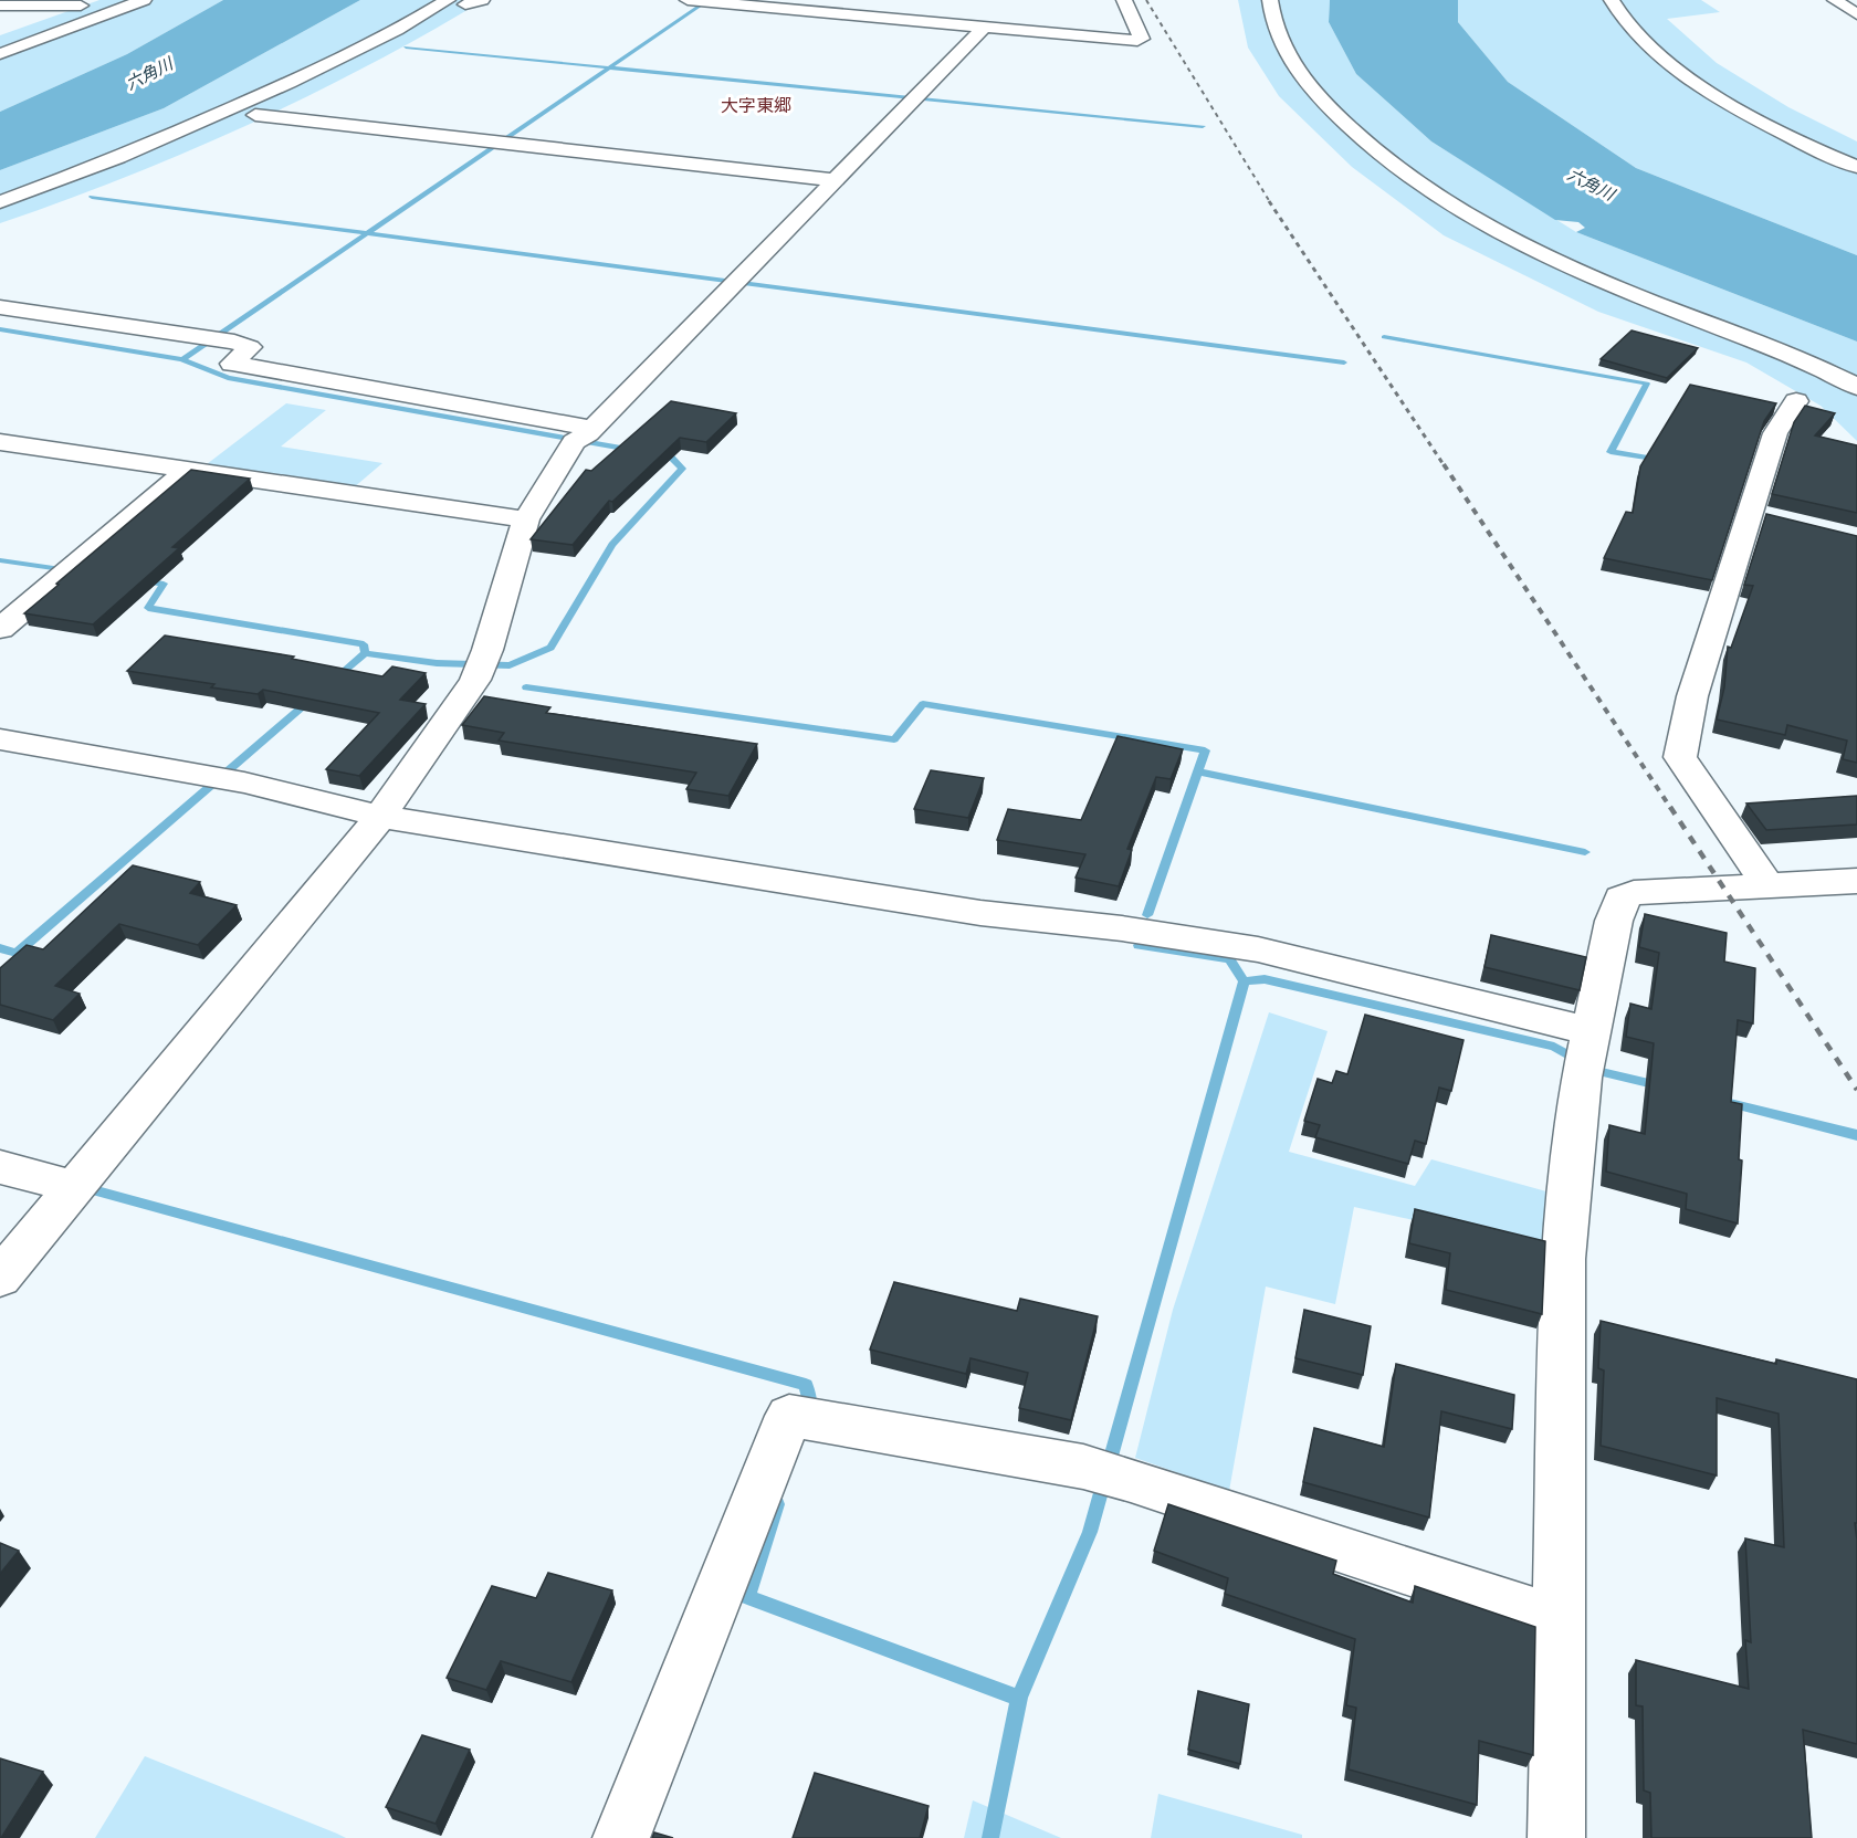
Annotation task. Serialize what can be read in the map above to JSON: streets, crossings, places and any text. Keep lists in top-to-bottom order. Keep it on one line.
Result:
{"districts":["大字東郷"],"water":["六角川"]}
